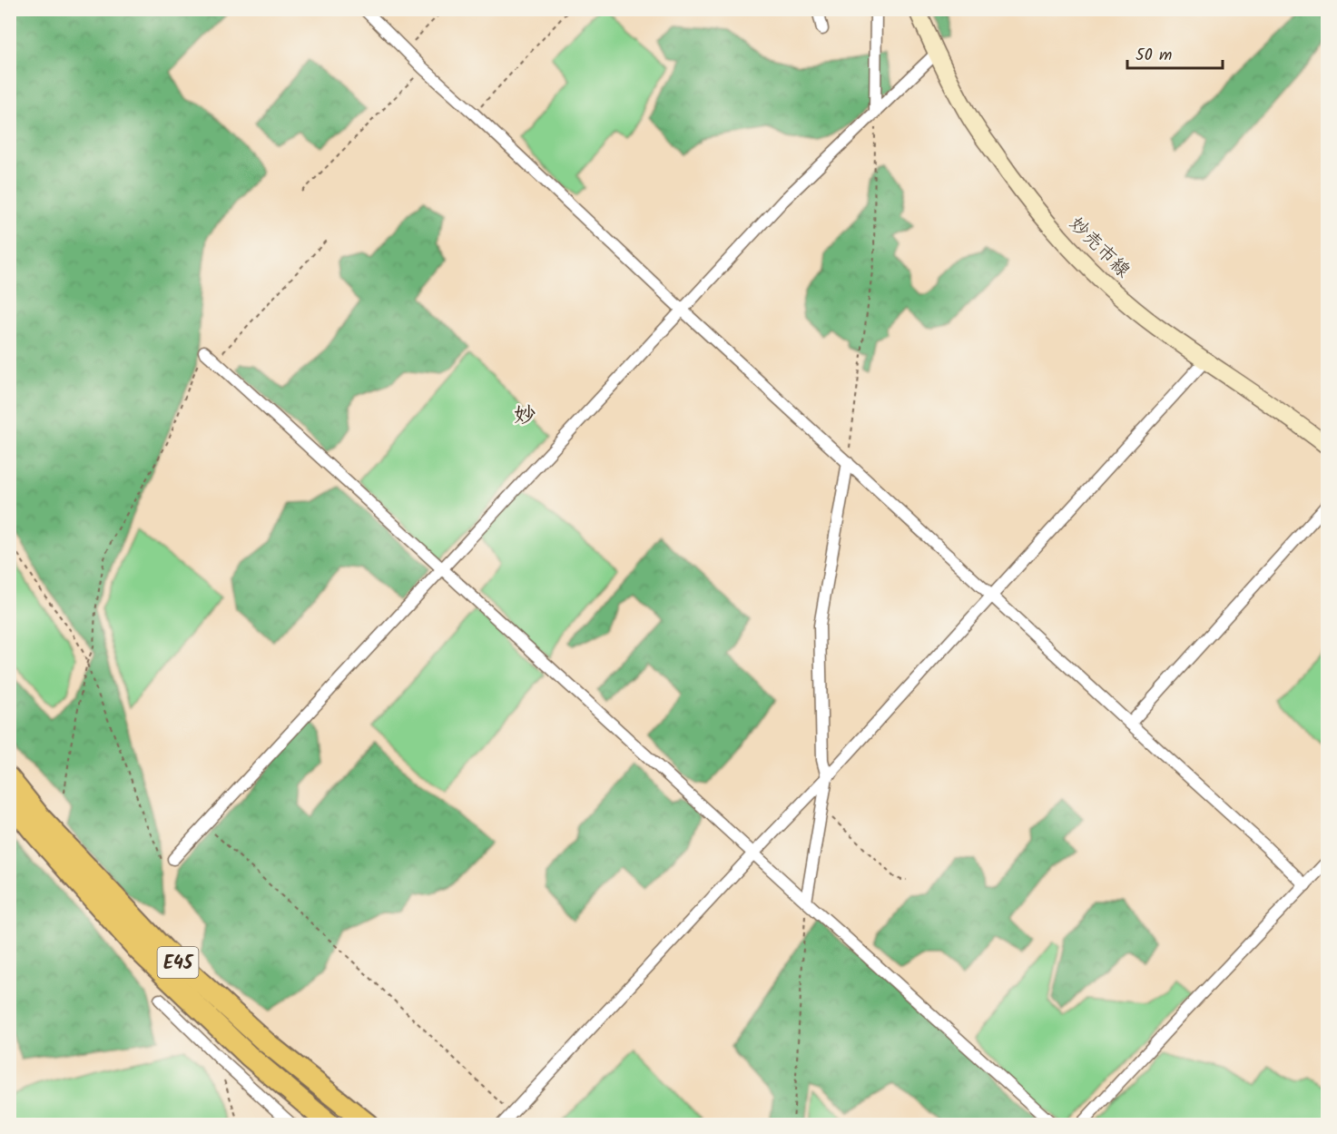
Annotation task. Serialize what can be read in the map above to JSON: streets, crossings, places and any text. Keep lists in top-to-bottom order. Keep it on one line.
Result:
{"streets":{"highway":["E45"],"main road":["妙売市線"]},"districts":["妙"],"scale_bar":"50 m"}
